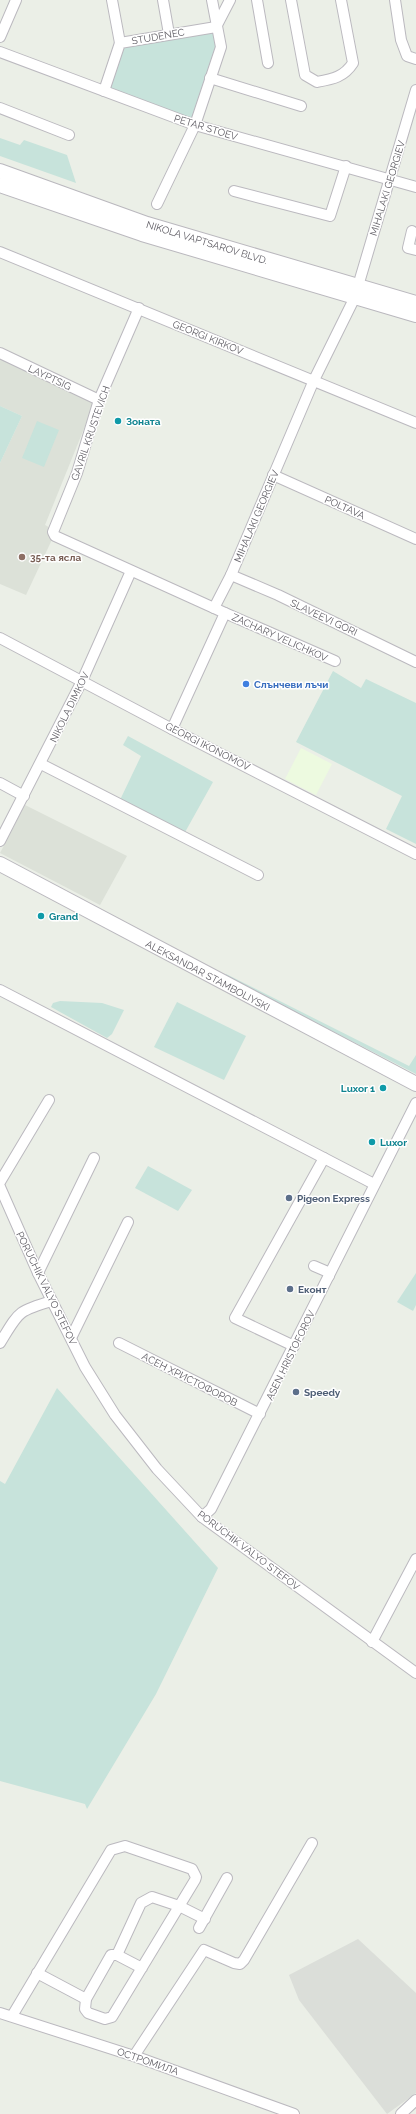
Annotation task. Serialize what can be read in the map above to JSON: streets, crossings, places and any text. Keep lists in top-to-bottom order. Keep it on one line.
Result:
{"streets":{"street":["STUDENEC","PETAR STOEV","MIHALAKI GEORGIEV","NIKOLA VAPTSAROV BLVD.","GEORGI KIRKOV","LAYPTSIG","GAVRIL KRUSTEVICH","POLTAVA","SLAVEEVI GORI","ZACHARY VELICHKOV","NIKOLA DIMKOV","GEORGI IKONOMOV","ALEKSANDAR STAMBOLIYSKI","PORUCHIK VALYO STEFOV","ASEN HRISTOFOROV","АСЕН ХРИСТОФОРОВ","ОСТРОМИЛА"]},"crossings":[["STUDENEC","PETAR STOEV"],["PETAR STOEV","MIHALAKI GEORGIEV"],["MIHALAKI GEORGIEV","NIKOLA VAPTSAROV BLVD."],["MIHALAKI GEORGIEV","GEORGI KIRKOV"],["MIHALAKI GEORGIEV","POLTAVA"],["MIHALAKI GEORGIEV","SLAVEEVI GORI"],["GEORGI KIRKOV","GAVRIL KRUSTEVICH"],["LAYPTSIG","GAVRIL KRUSTEVICH"],["GAVRIL KRUSTEVICH","NIKOLA DIMKOV"],["NIKOLA DIMKOV","GEORGI IKONOMOV"],["PORUCHIK VALYO STEFOV","ASEN HRISTOFOROV"],["ASEN HRISTOFOROV","АСЕН ХРИСТОФОРОВ"]],"places":["Зоната","35-та ясла","Слънчеви лъчи","Grand","Luxor 1","Luxor","Pigeon Express","Еконт","Speedy"]}
